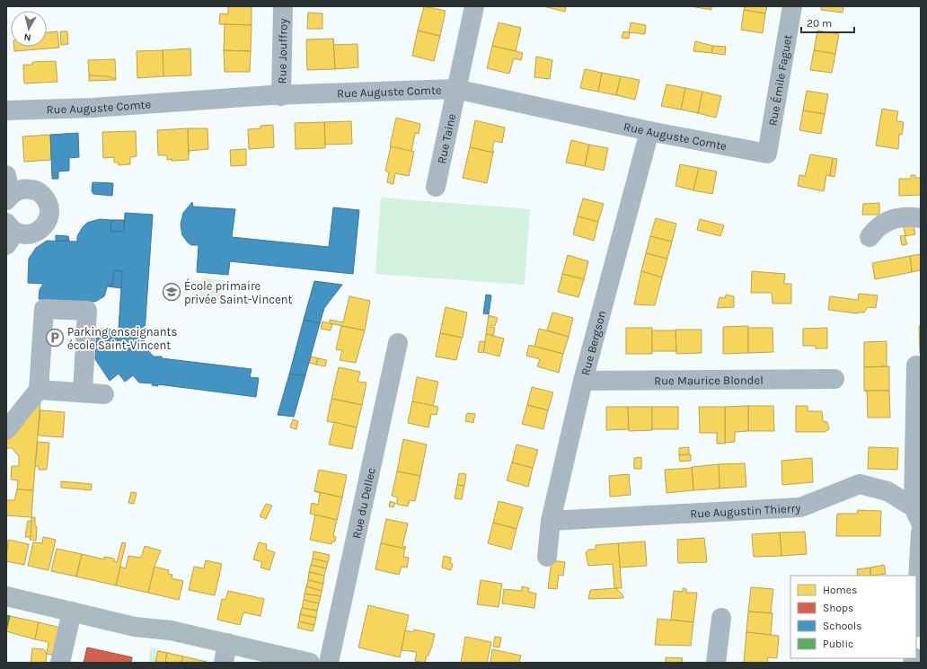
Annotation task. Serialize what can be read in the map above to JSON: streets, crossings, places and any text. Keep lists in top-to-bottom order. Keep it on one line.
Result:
{"streets":{"street":["Rue Jouffroy","Rue Émile Faguet","Rue Auguste Comte","Rue Taine","Rue Bergson","Rue Maurice Blondel","Rue du Dellec","Rue Augustin Thierry"]},"crossings":[["Rue Jouffroy","Rue Auguste Comte"],["Rue Émile Faguet","Rue Auguste Comte"],["Rue Auguste Comte","Rue Taine"],["Rue Auguste Comte","Rue Bergson"],["Rue Bergson","Rue Maurice Blondel"],["Rue Bergson","Rue Augustin Thierry"]],"places":{"school or university":["École primaire privée Saint-Vincent"],"parking":["Parking enseignants école Saint-Vincent"]},"legend":["Homes","Shops","Schools","Public"],"scale_bar":"20 m","north":"bottom"}
